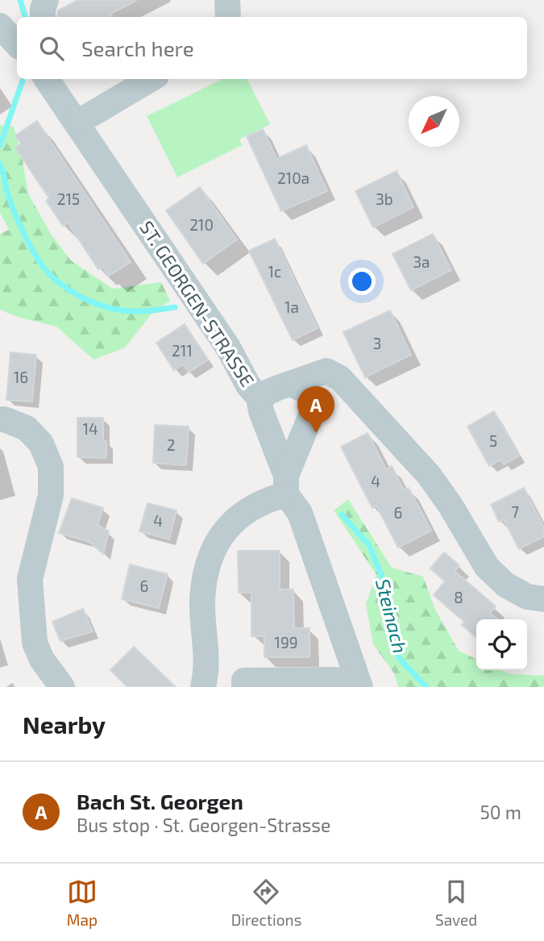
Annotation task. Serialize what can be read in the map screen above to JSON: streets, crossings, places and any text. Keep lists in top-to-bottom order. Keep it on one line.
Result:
{"streets":{"street":["ST. GEORGEN-STRASSE"]},"water":["Steinach"],"house_numbers":["210a","215","3b","210","3a","1c","1a","3","211","16","14","5","2","4","7","6","4","6","8","199"],"north":"bottom left","page":{"search":"Search here","pins":"A","heading":"Nearby","list":[{"mark":"A","name":"Bach St. Georgen","note":"Bus stop · St. Georgen-Strasse","value":"50 m"}],"nav":["Map","Directions","Saved"]}}
